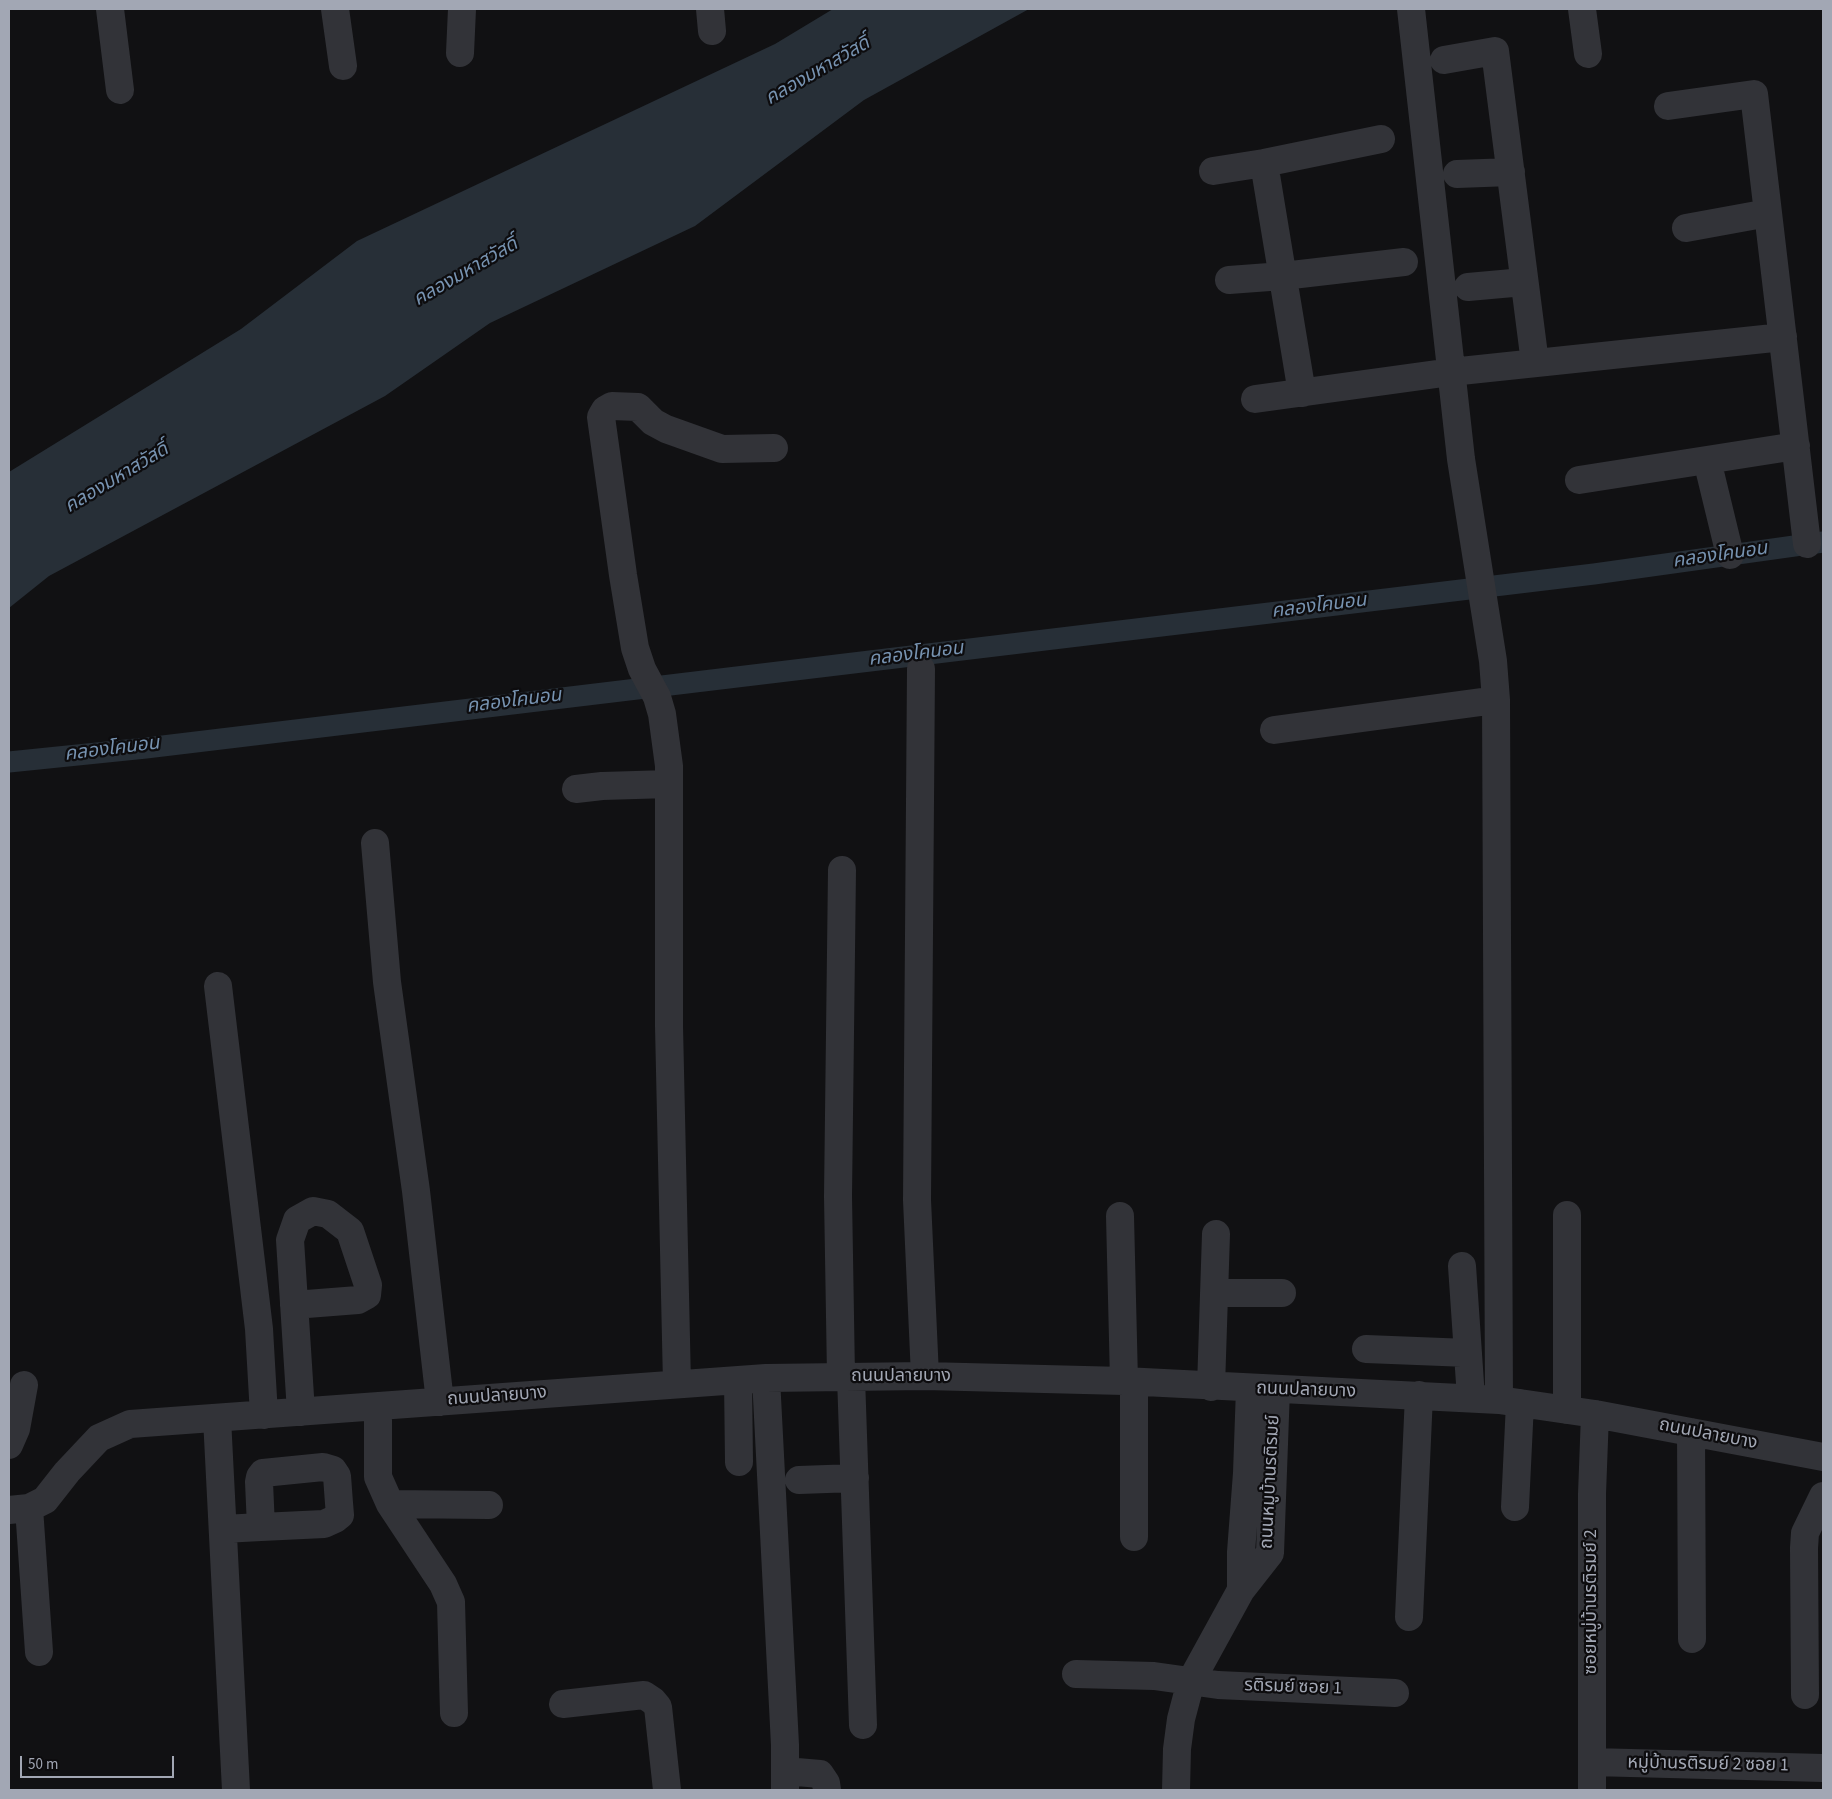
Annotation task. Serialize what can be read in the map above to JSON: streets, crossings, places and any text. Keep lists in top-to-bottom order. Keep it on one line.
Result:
{"streets":{"street":["ถนนปลายบาง","ซอยหมู่บ้านรติรมย์ 2","รติรมย์ ซอย 1","หมู่บ้านรติรมย์ 2 ซอย 1"]},"crossings":[["ถนนปลายบาง","ซอยหมู่บ้านรติรมย์ 2"],["ซอยหมู่บ้านรติรมย์ 2","หมู่บ้านรติรมย์ 2 ซอย 1"]],"water":["คลองมหาสวัสดิ์","คลองโคนอน"],"scale_bar":"50 m"}
